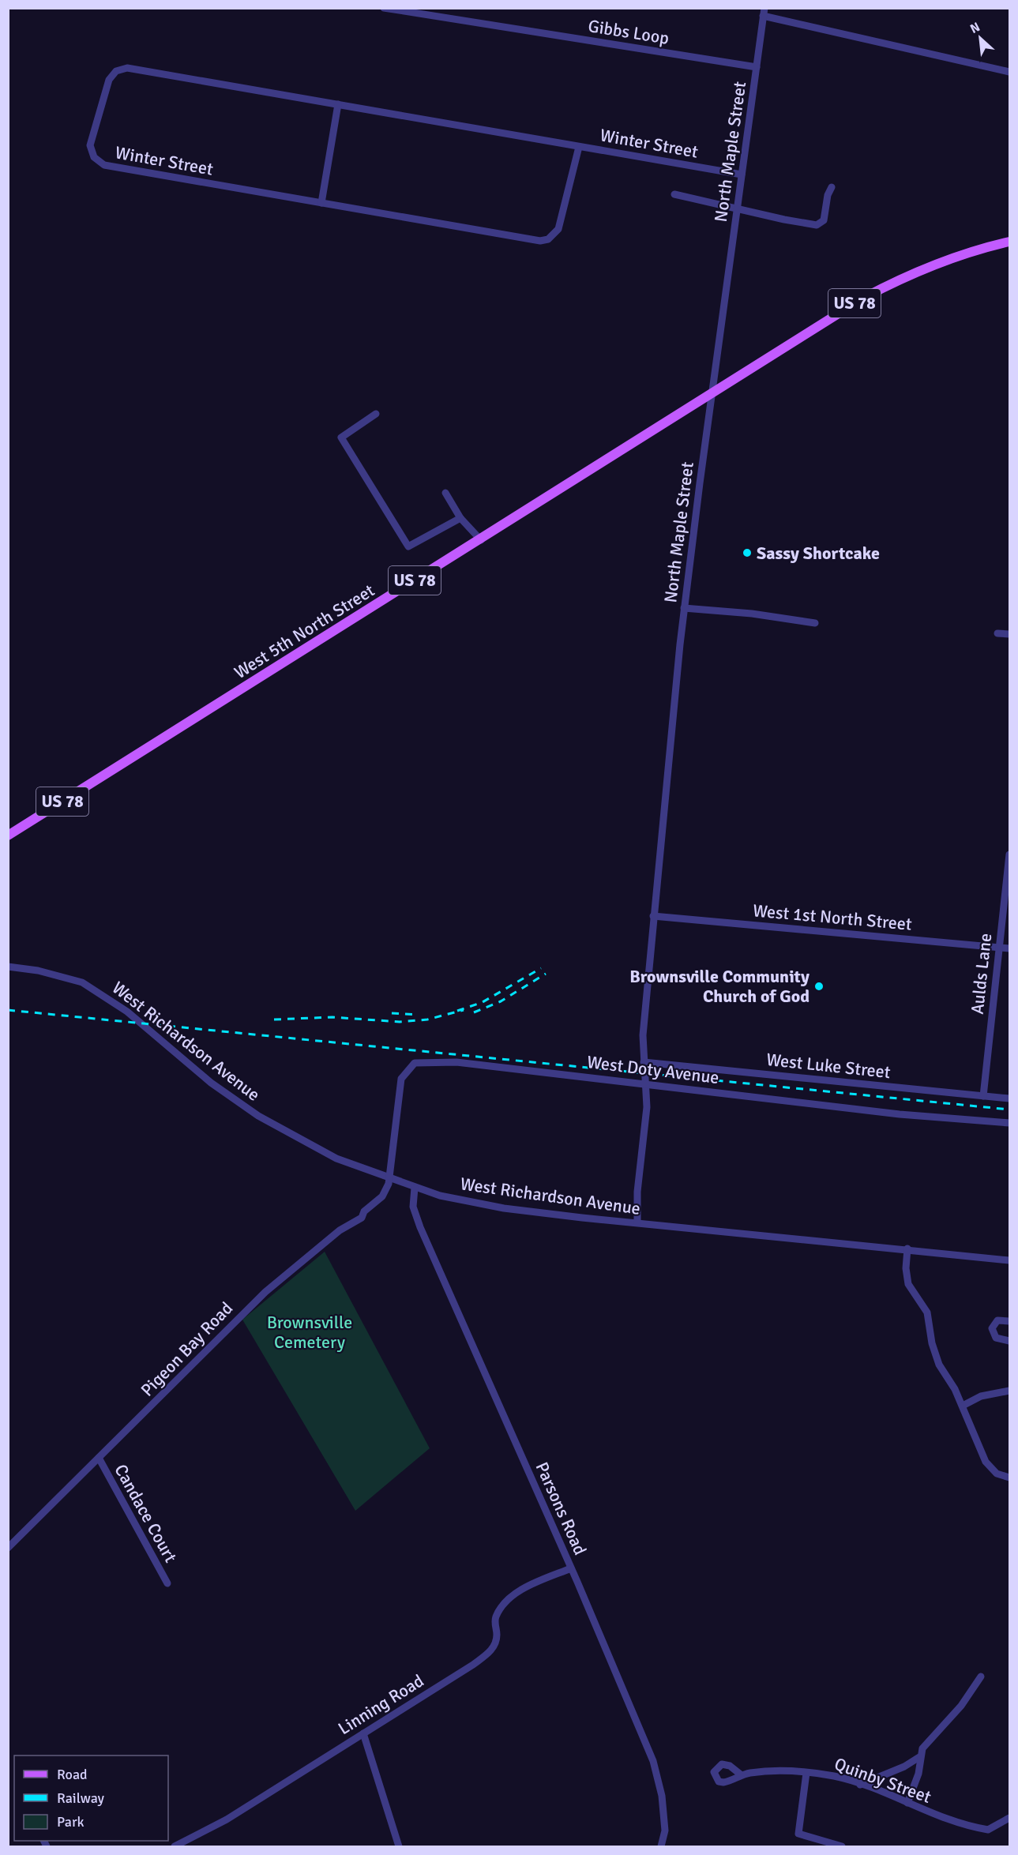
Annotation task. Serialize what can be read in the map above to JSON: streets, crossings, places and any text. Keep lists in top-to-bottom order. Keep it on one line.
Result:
{"streets":{"main road":["US 78","West 5th North Street"],"street":["Gibbs Loop","Winter Street","North Maple Street","West 1st North Street","Aulds Lane","West Richardson Avenue","West Luke Street","West Doty Avenue","Pigeon Bay Road","Parsons Road","Candace Court","Linning Road","Quinby Street"]},"crossings":[["Gibbs Loop","North Maple Street"],["Winter Street","North Maple Street"],["North Maple Street","US 78"],["North Maple Street","West 5th North Street"],["North Maple Street","West 1st North Street"],["North Maple Street","West Richardson Avenue"],["North Maple Street","West Luke Street"],["North Maple Street","West Doty Avenue"],["US 78","West 5th North Street"],["West 1st North Street","Aulds Lane"],["Aulds Lane","West Luke Street"],["West Richardson Avenue","West Doty Avenue"],["West Richardson Avenue","Pigeon Bay Road"],["West Richardson Avenue","Parsons Road"],["West Doty Avenue","Pigeon Bay Road"],["Pigeon Bay Road","Candace Court"],["Parsons Road","Linning Road"]],"parks":["Brownsville Cemetery"],"places":["Sassy Shortcake","Brownsville Community Church of God"],"legend":["Road","Railway","Park"],"north":"top left"}
